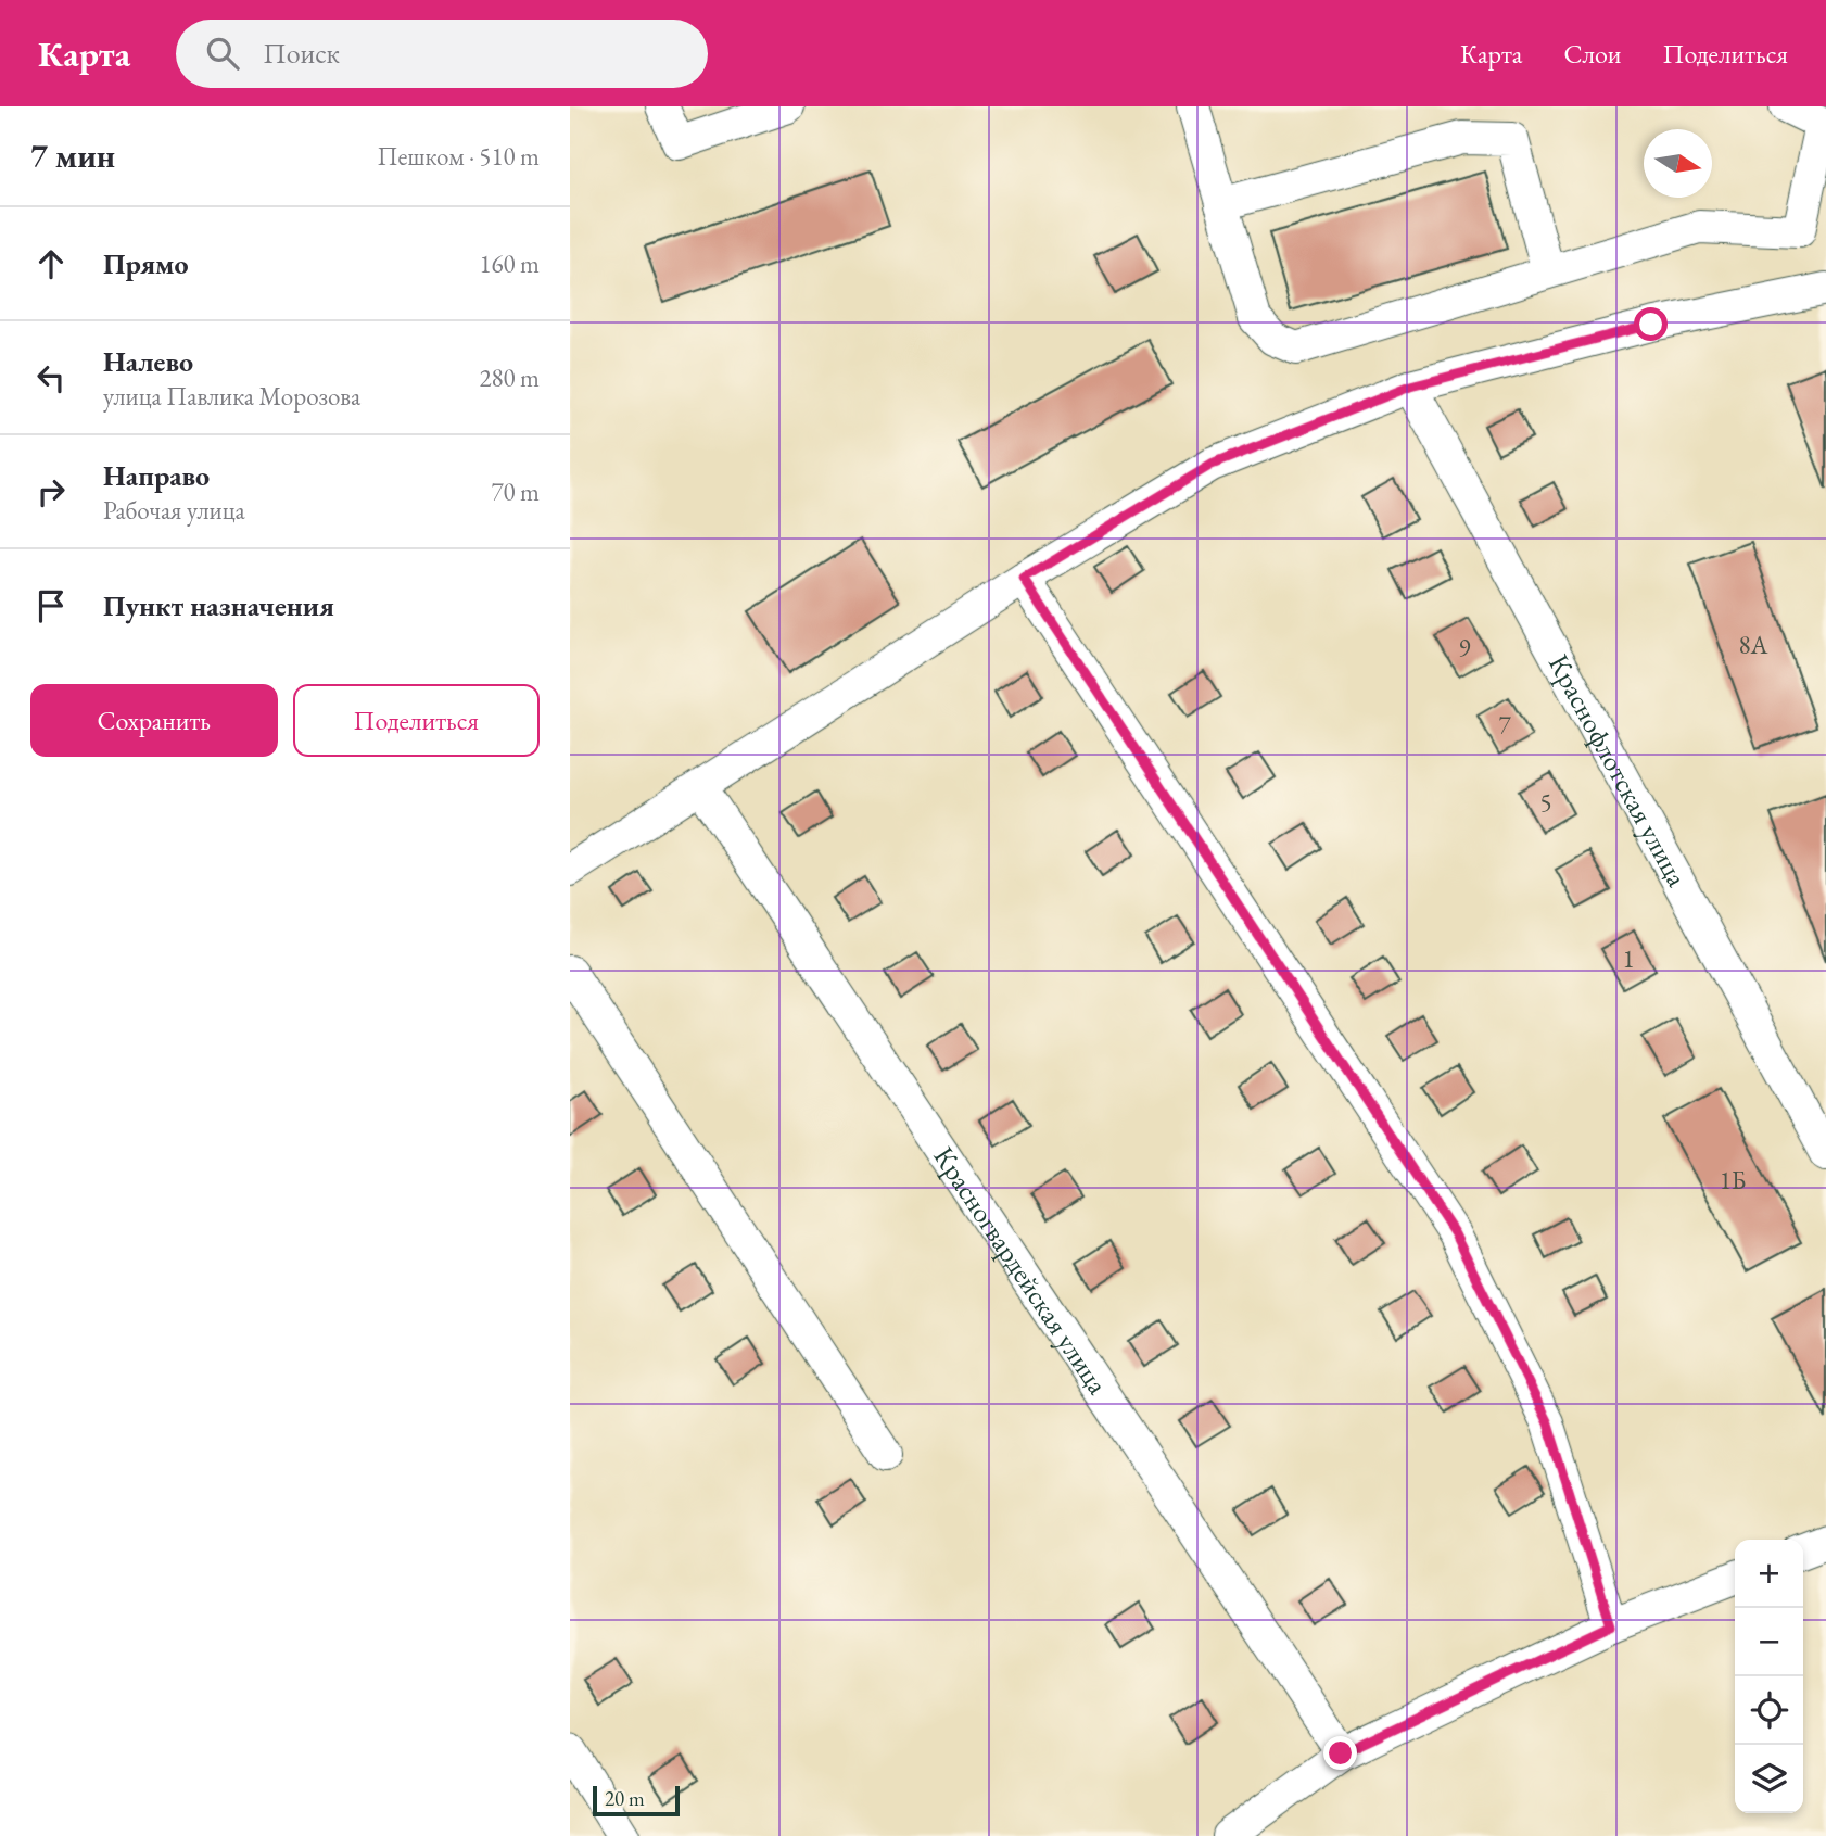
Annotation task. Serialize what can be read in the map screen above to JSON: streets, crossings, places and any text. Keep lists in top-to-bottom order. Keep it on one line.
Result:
{"streets":{"street":["Краснофлотская улица","Красногвардейская улица"]},"house_numbers":["8А","9","7","5","1","1Б"],"scale_bar":"20 m","north":"right","page":{"header":"Карта","search":"Поиск","nav":["Карта","Слои","Поделиться"],"heading":["7 мин","Пешком · 510 m"],"list":[["Прямо","160 m"],["Налево","улица Павлика Морозова","280 m"],["Направо","Рабочая улица","70 m"],"Пункт назначения"],"buttons":["Сохранить","Поделиться"],"map_buttons":["+","−"],"scale":"20 m"}}
